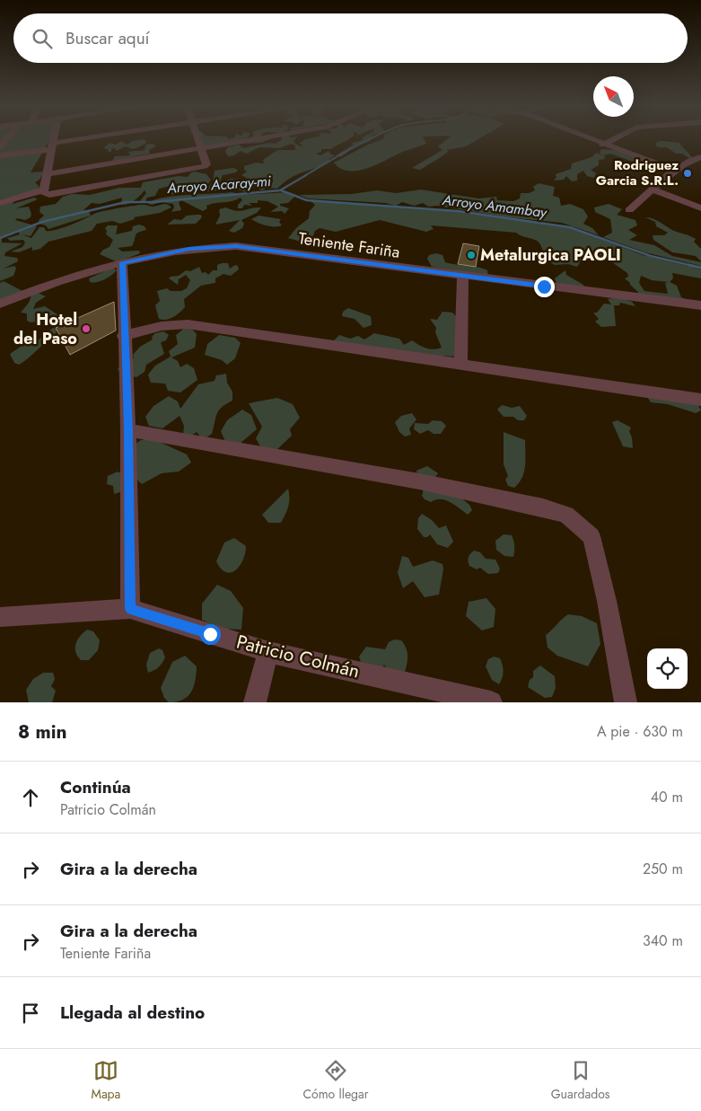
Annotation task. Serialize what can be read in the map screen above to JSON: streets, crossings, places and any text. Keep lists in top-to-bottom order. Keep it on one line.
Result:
{"streets":{"street":["Teniente Fariña","Patricio Colmán"]},"water":["Arroyo Acaray-mi","Arroyo Amambay"],"places":["Rodriguez Garcia S.R.L.","Metalurgica PAOLI","Hotel del Paso"],"north":"top left","page":{"search":"Buscar aquí","heading":["8 min","A pie · 630 m"],"list":[["Continúa","Patricio Colmán","40 m"],["Gira a la derecha","250 m"],["Gira a la derecha","Teniente Fariña","340 m"],"Llegada al destino"],"nav":["Mapa","Cómo llegar","Guardados"]}}
